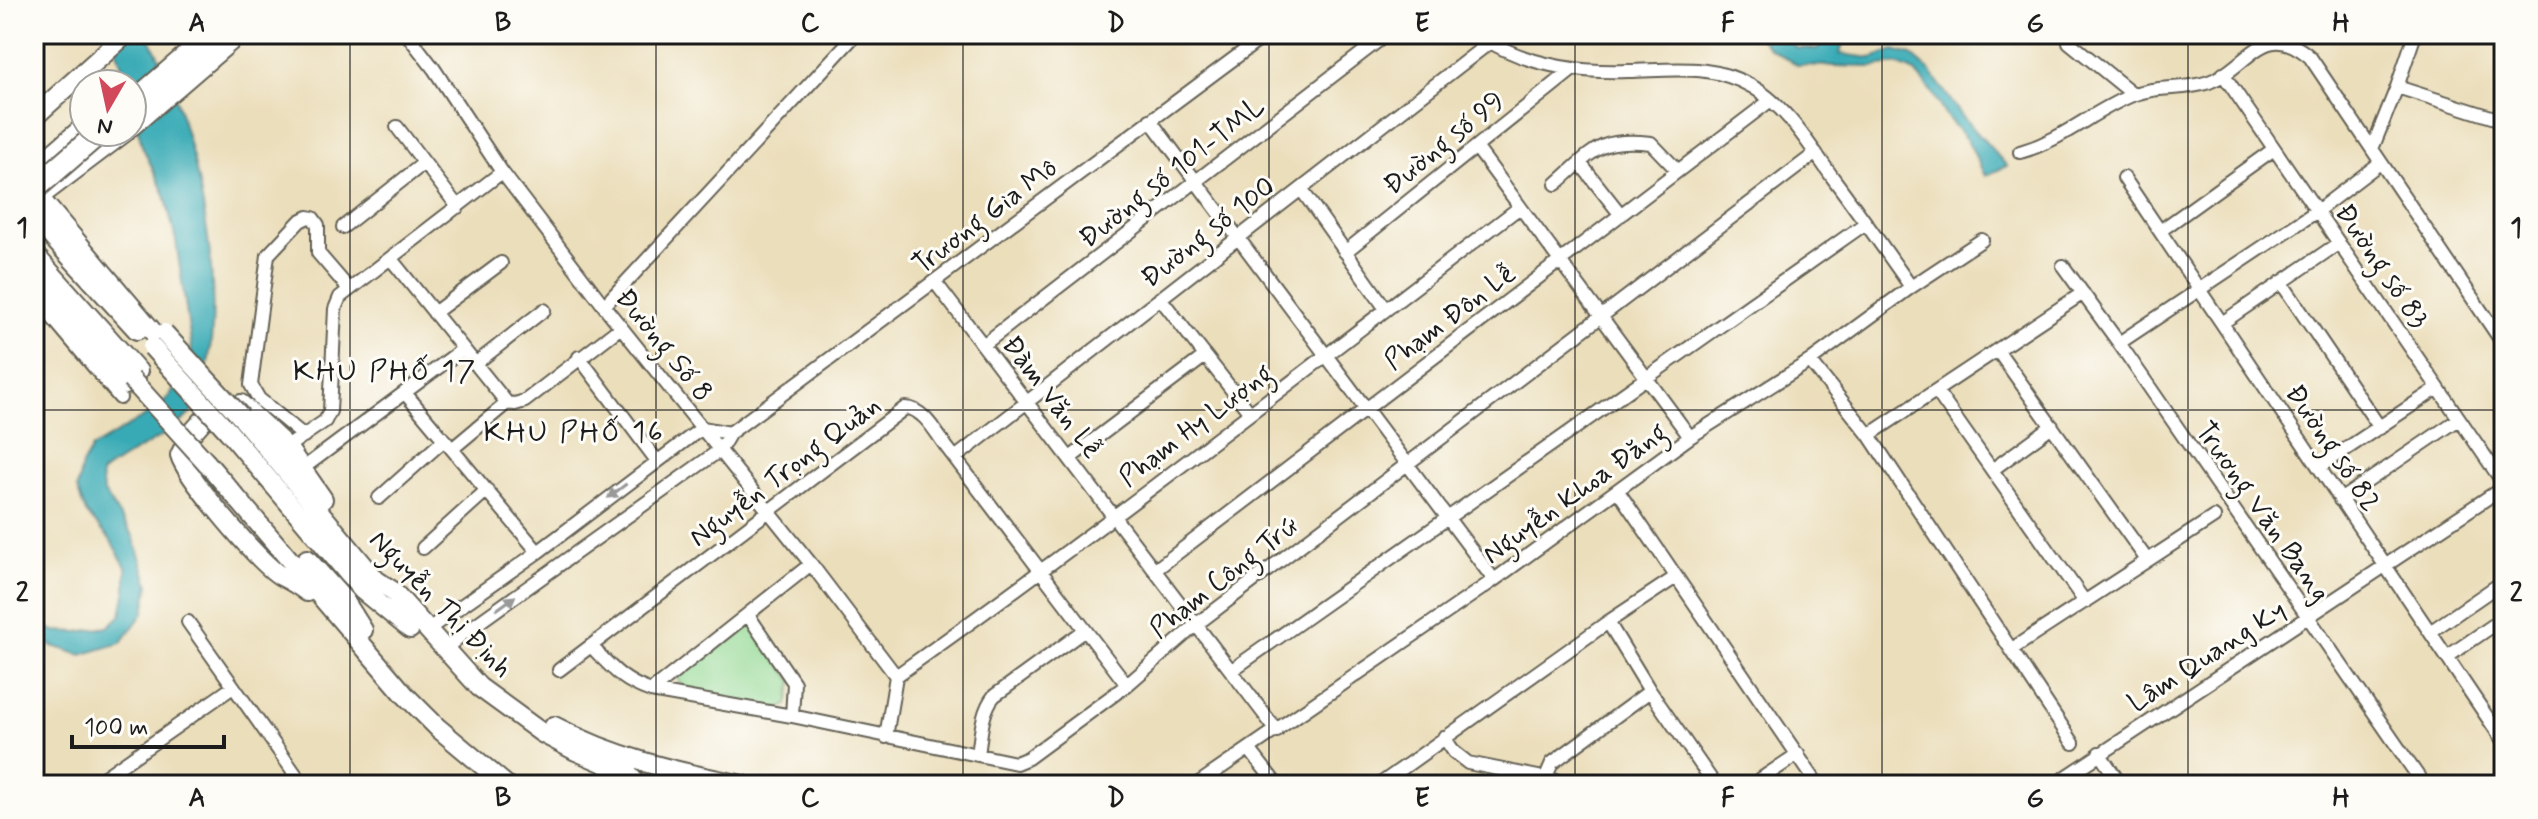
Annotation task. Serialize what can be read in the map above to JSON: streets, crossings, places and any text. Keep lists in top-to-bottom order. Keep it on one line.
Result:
{"streets":{"main road":["Nguyễn Thị Định"],"street":["Đường số 99","Đường số 101-TML","Trương Gia Mô","Đường số 100","Đường số 83","Phạm Đôn Lễ","Đường Số 8","Đàm Văn Lễ","Phạm Hy Lượng","Đường số 82","Nguyễn Trọng Quản","Nguyễn Khoa Đăng","Trương Văn Bang","Phạm Công Trứ","Lâm Quang Ky"]},"crossings":[["Đường số 101-TML","Đàm Văn Lễ"],["Trương Gia Mô","Đường Số 8"],["Trương Gia Mô","Đàm Văn Lễ"],["Trương Gia Mô","Nguyễn Thị Định"],["Đường số 100","Đàm Văn Lễ"],["Đường số 100","Nguyễn Trọng Quản"],["Đường số 83","Lâm Quang Ky"],["Phạm Đôn Lễ","Đàm Văn Lễ"],["Đường Số 8","Phạm Hy Lượng"],["Đường Số 8","Nguyễn Trọng Quản"],["Đàm Văn Lễ","Phạm Hy Lượng"],["Đàm Văn Lễ","Nguyễn Khoa Đăng"],["Đàm Văn Lễ","Phạm Công Trứ"],["Phạm Hy Lượng","Nguyễn Trọng Quản"],["Đường số 82","Lâm Quang Ky"],["Nguyễn Trọng Quản","Phạm Công Trứ"],["Trương Văn Bang","Lâm Quang Ky"]],"districts":["KHU PHỐ 17","KHU PHỐ 16"],"scale_bar":"100 m","north":"bottom","grid":{"columns":["A","B","C","D","E","F","G","H"],"rows":["1","2"]}}
